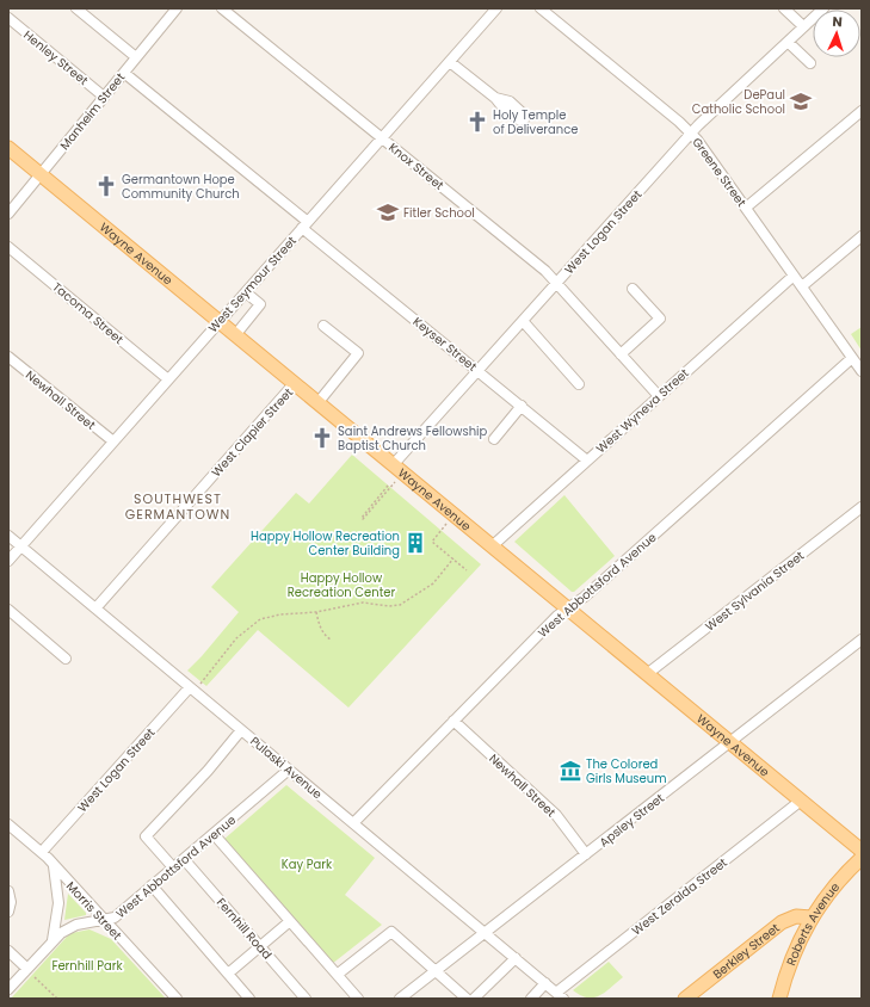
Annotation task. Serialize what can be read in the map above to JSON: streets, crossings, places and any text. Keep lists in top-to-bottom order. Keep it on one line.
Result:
{"streets":{"main road":["Wayne Avenue","Roberts Avenue","Berkley Street"],"street":["Henley Street","Manheim Street","Knox Street","Greene Street","West Logan Street","West Seymour Street","Tacoma Street","Keyser Street","Newhall Street","West Wyneva Street","West Clapier Street","West Abbottsford Avenue","West Sylvania Street","Pulaski Avenue","Apsley Street","West Zeralda Street","Morris Street","Fernhill Road"]},"crossings":[["Henley Street","Manheim Street"],["Manheim Street","Wayne Avenue"],["Manheim Street","Keyser Street"],["Knox Street","West Logan Street"],["Knox Street","West Seymour Street"],["Knox Street","West Wyneva Street"],["Greene Street","West Logan Street"],["Greene Street","West Wyneva Street"],["Greene Street","West Abbottsford Avenue"],["West Logan Street","Wayne Avenue"],["West Logan Street","Keyser Street"],["West Logan Street","Pulaski Avenue"],["West Logan Street","Morris Street"],["Wayne Avenue","West Seymour Street"],["Wayne Avenue","West Wyneva Street"],["Wayne Avenue","West Clapier Street"],["Wayne Avenue","West Abbottsford Avenue"],["Wayne Avenue","West Sylvania Street"],["Wayne Avenue","Apsley Street"],["Wayne Avenue","West Zeralda Street"],["West Seymour Street","Tacoma Street"],["West Seymour Street","Keyser Street"],["West Seymour Street","Newhall Street"],["West Seymour Street","Pulaski Avenue"],["Keyser Street","West Wyneva Street"],["Newhall Street","West Abbottsford Avenue"],["Newhall Street","Apsley Street"],["West Clapier Street","Pulaski Avenue"],["West Abbottsford Avenue","Pulaski Avenue"],["West Abbottsford Avenue","Morris Street"],["West Abbottsford Avenue","Fernhill Road"],["Pulaski Avenue","Apsley Street"],["Pulaski Avenue","West Zeralda Street"],["Roberts Avenue","Berkley Street"]],"districts":["SOUTHWEST GERMANTOWN"],"parks":["Happy Hollow Recreation Center","Kay Park","Fernhill Park"],"places":{"school or university":["DePaul Catholic School","Fitler School"],"church":["Holy Temple of Deliverance","Germantown Hope Community Church","Saint Andrews Fellowship Baptist Church"],"building":["Happy Hollow Recreation Center Building"],"museum":["The Colored Girls Museum"]},"north":"top"}
